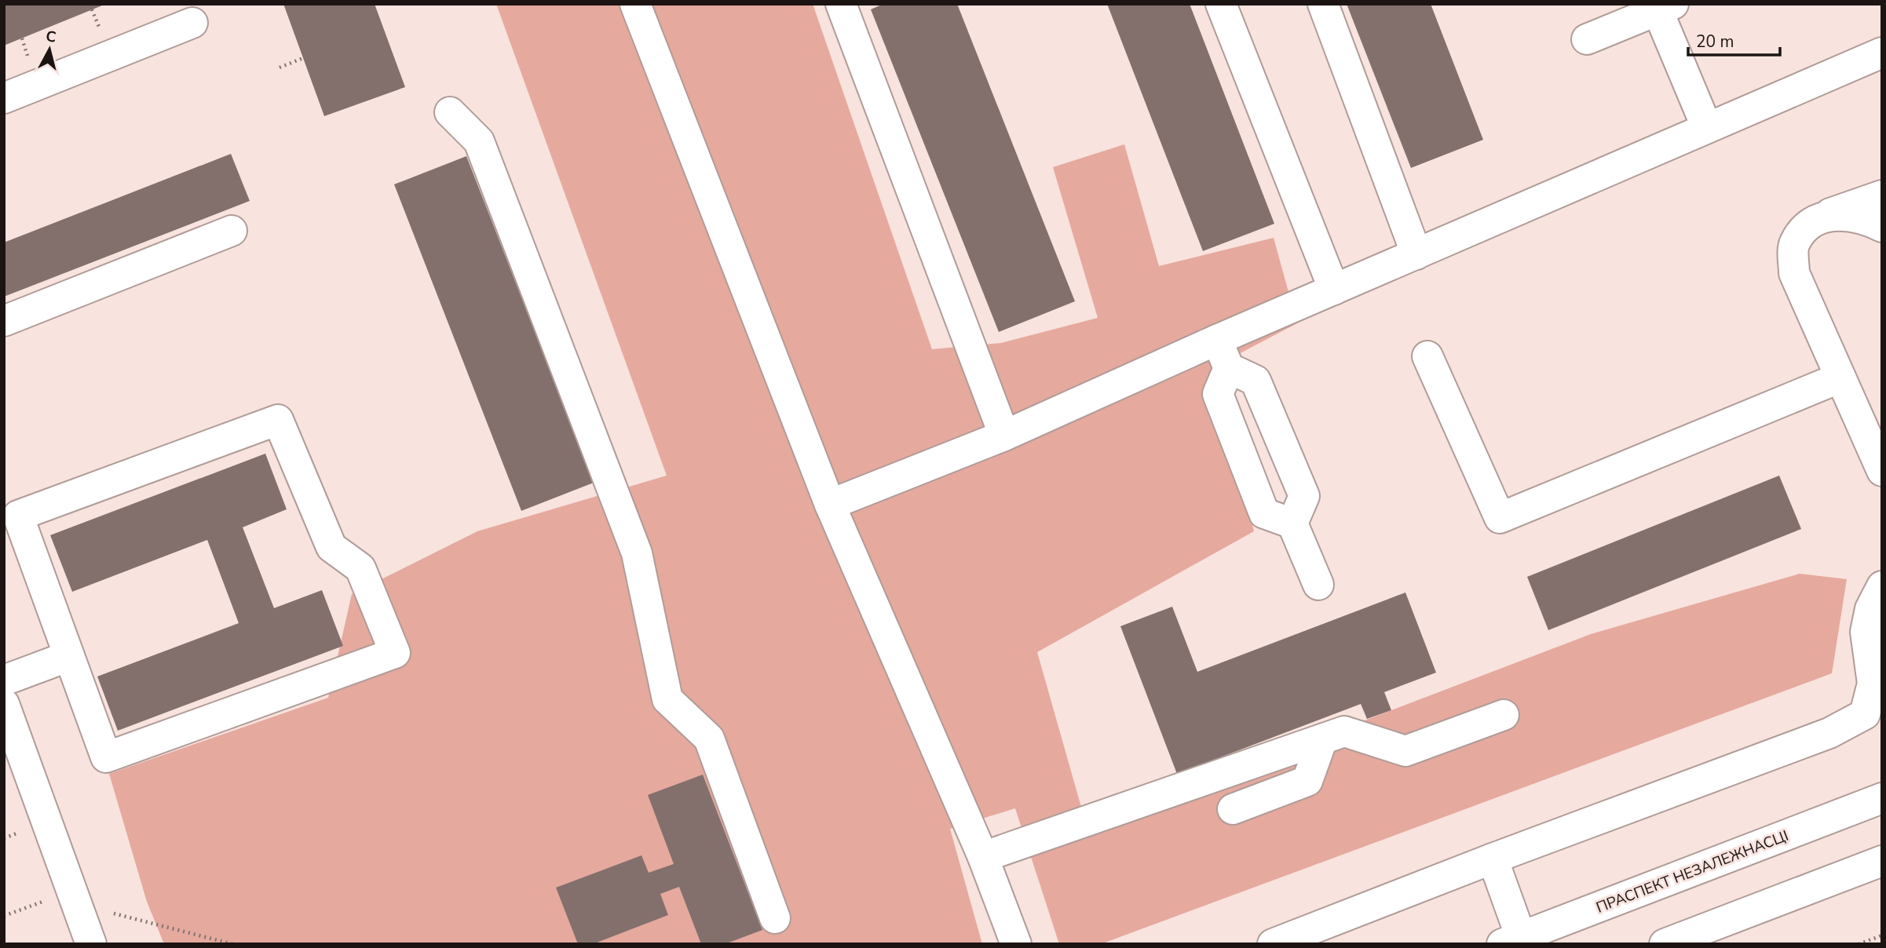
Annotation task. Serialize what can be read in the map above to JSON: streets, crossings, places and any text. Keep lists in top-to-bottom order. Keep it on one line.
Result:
{"streets":{"main road":["ПРАСПЕКТ НЕЗАЛЕЖНАСЦІ"]},"scale_bar":"20 m","north":"top"}
